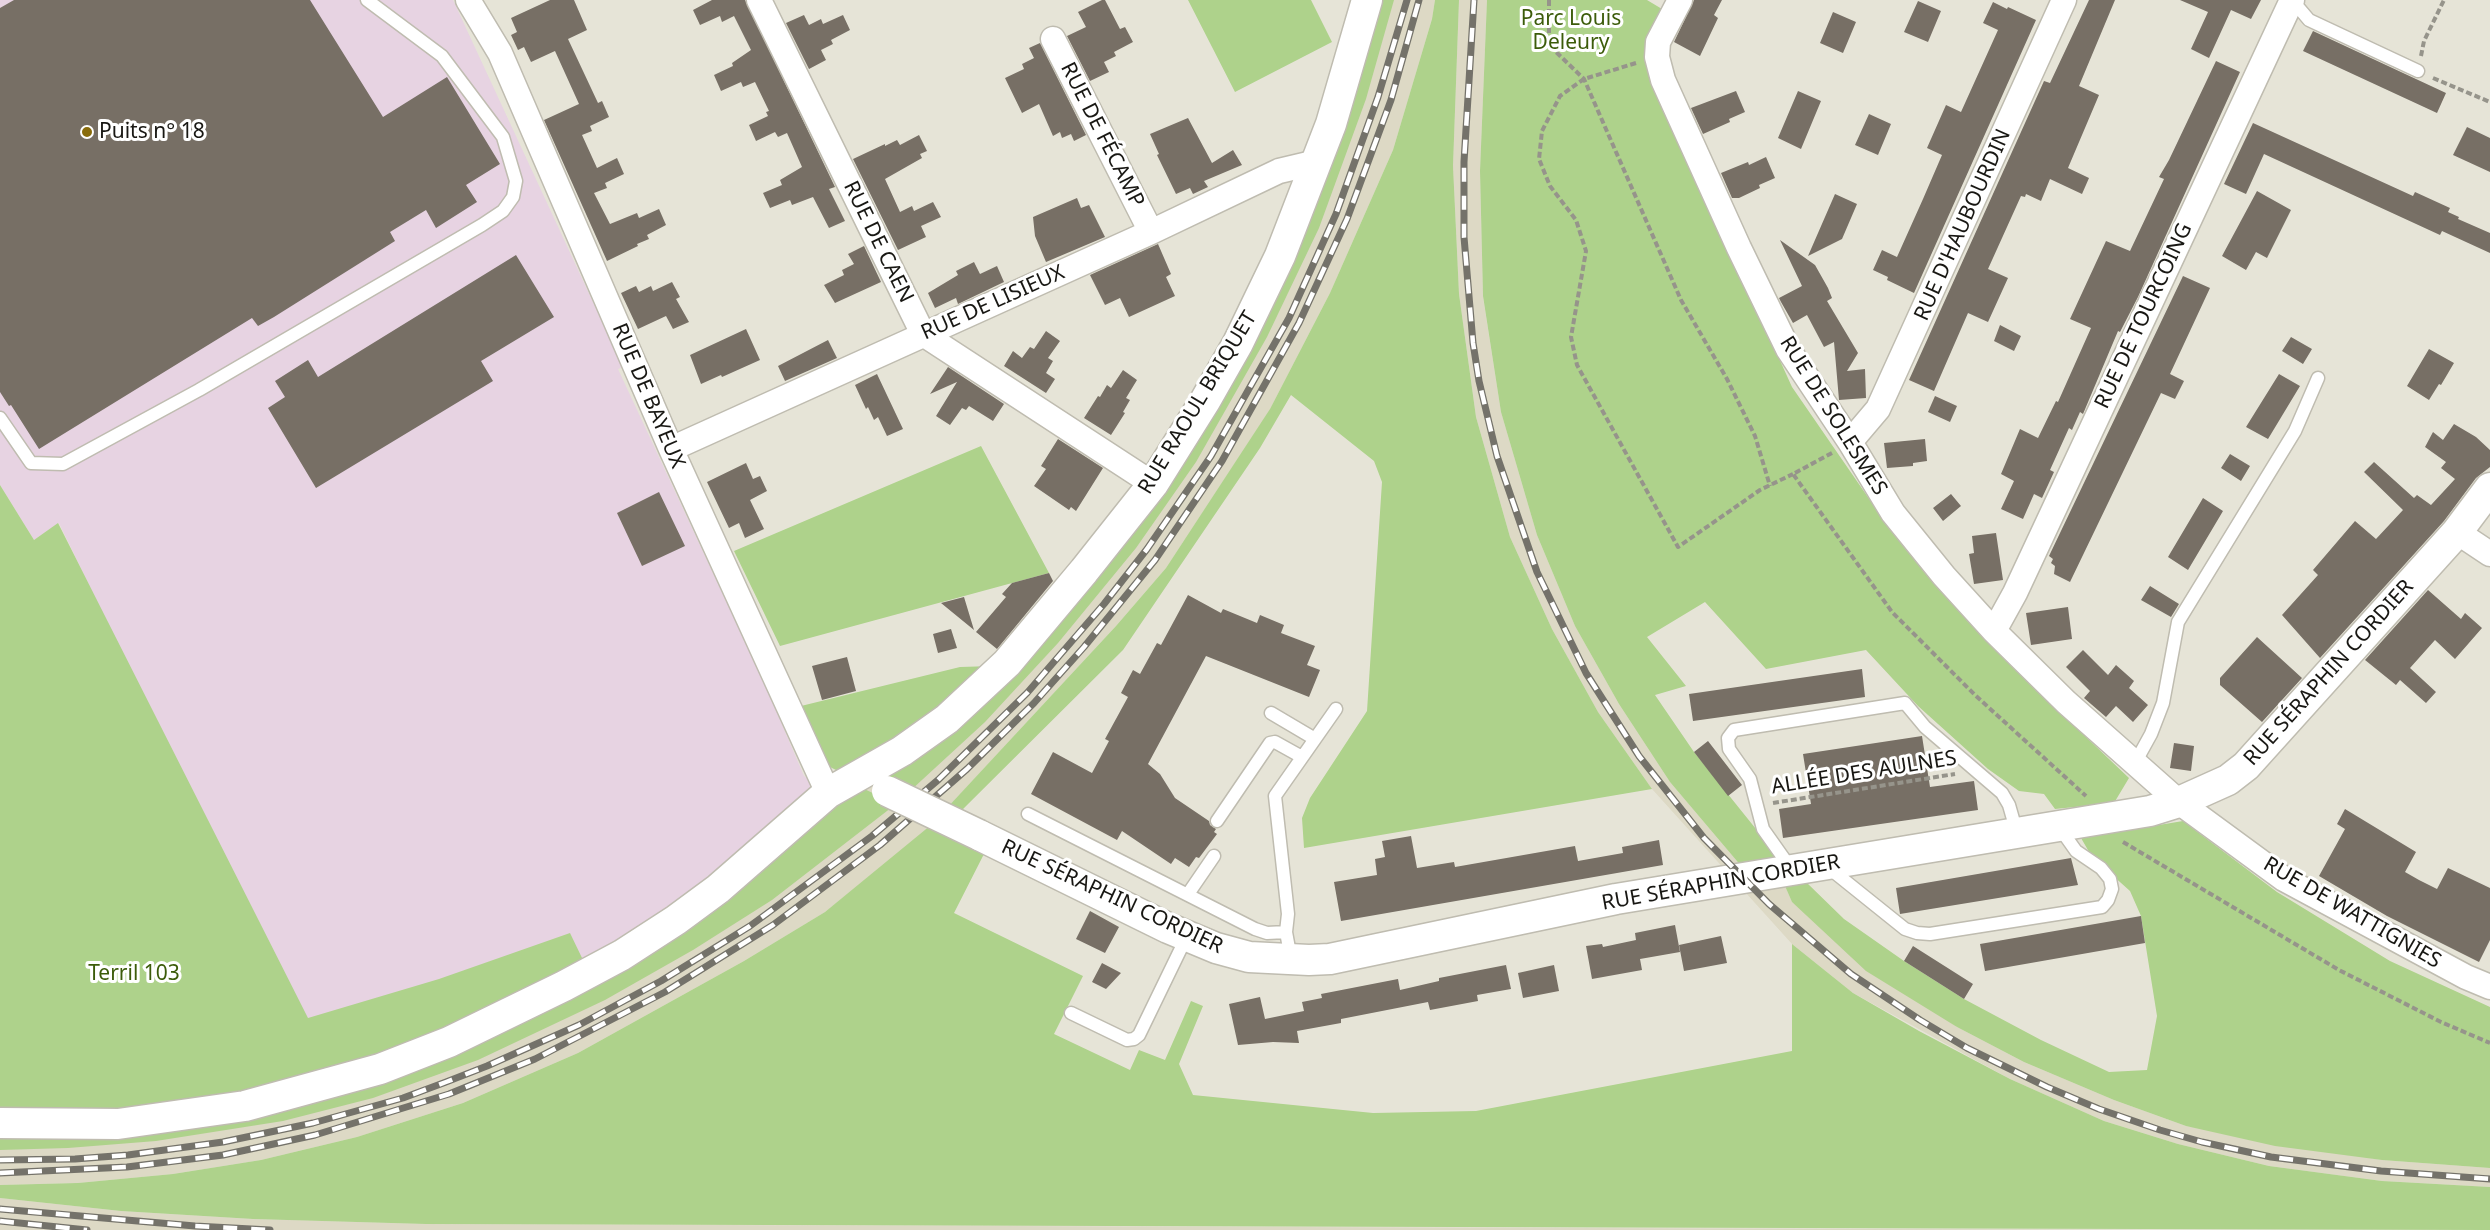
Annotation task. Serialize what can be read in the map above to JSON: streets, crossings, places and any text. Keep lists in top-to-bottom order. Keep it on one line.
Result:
{"streets":{"street":["RUE DE FÉCAMP","RUE D'HAUBOURDIN","RUE DE CAEN","RUE DE LISIEUX","RUE DE TOURCOING","RUE DE BAYEUX","RUE RAOUL BRIQUET","RUE DE SOLESMES","RUE SÉRAPHIN CORDIER","RUE DE WATTIGNIES"],"path":["ALLÉE DES AULNES"]},"crossings":[["RUE DE FÉCAMP","RUE DE LISIEUX"],["RUE D'HAUBOURDIN","RUE DE SOLESMES"],["RUE DE CAEN","RUE DE LISIEUX"],["RUE DE LISIEUX","RUE DE BAYEUX"],["RUE DE LISIEUX","RUE RAOUL BRIQUET"],["RUE DE TOURCOING","RUE DE SOLESMES"],["RUE DE BAYEUX","RUE RAOUL BRIQUET"],["RUE RAOUL BRIQUET","RUE SÉRAPHIN CORDIER"],["RUE DE SOLESMES","RUE DE WATTIGNIES"],["RUE SÉRAPHIN CORDIER","RUE DE WATTIGNIES"]],"parks":["Parc Louis Deleury","Terril 103"],"places":["Puits n° 18"]}
